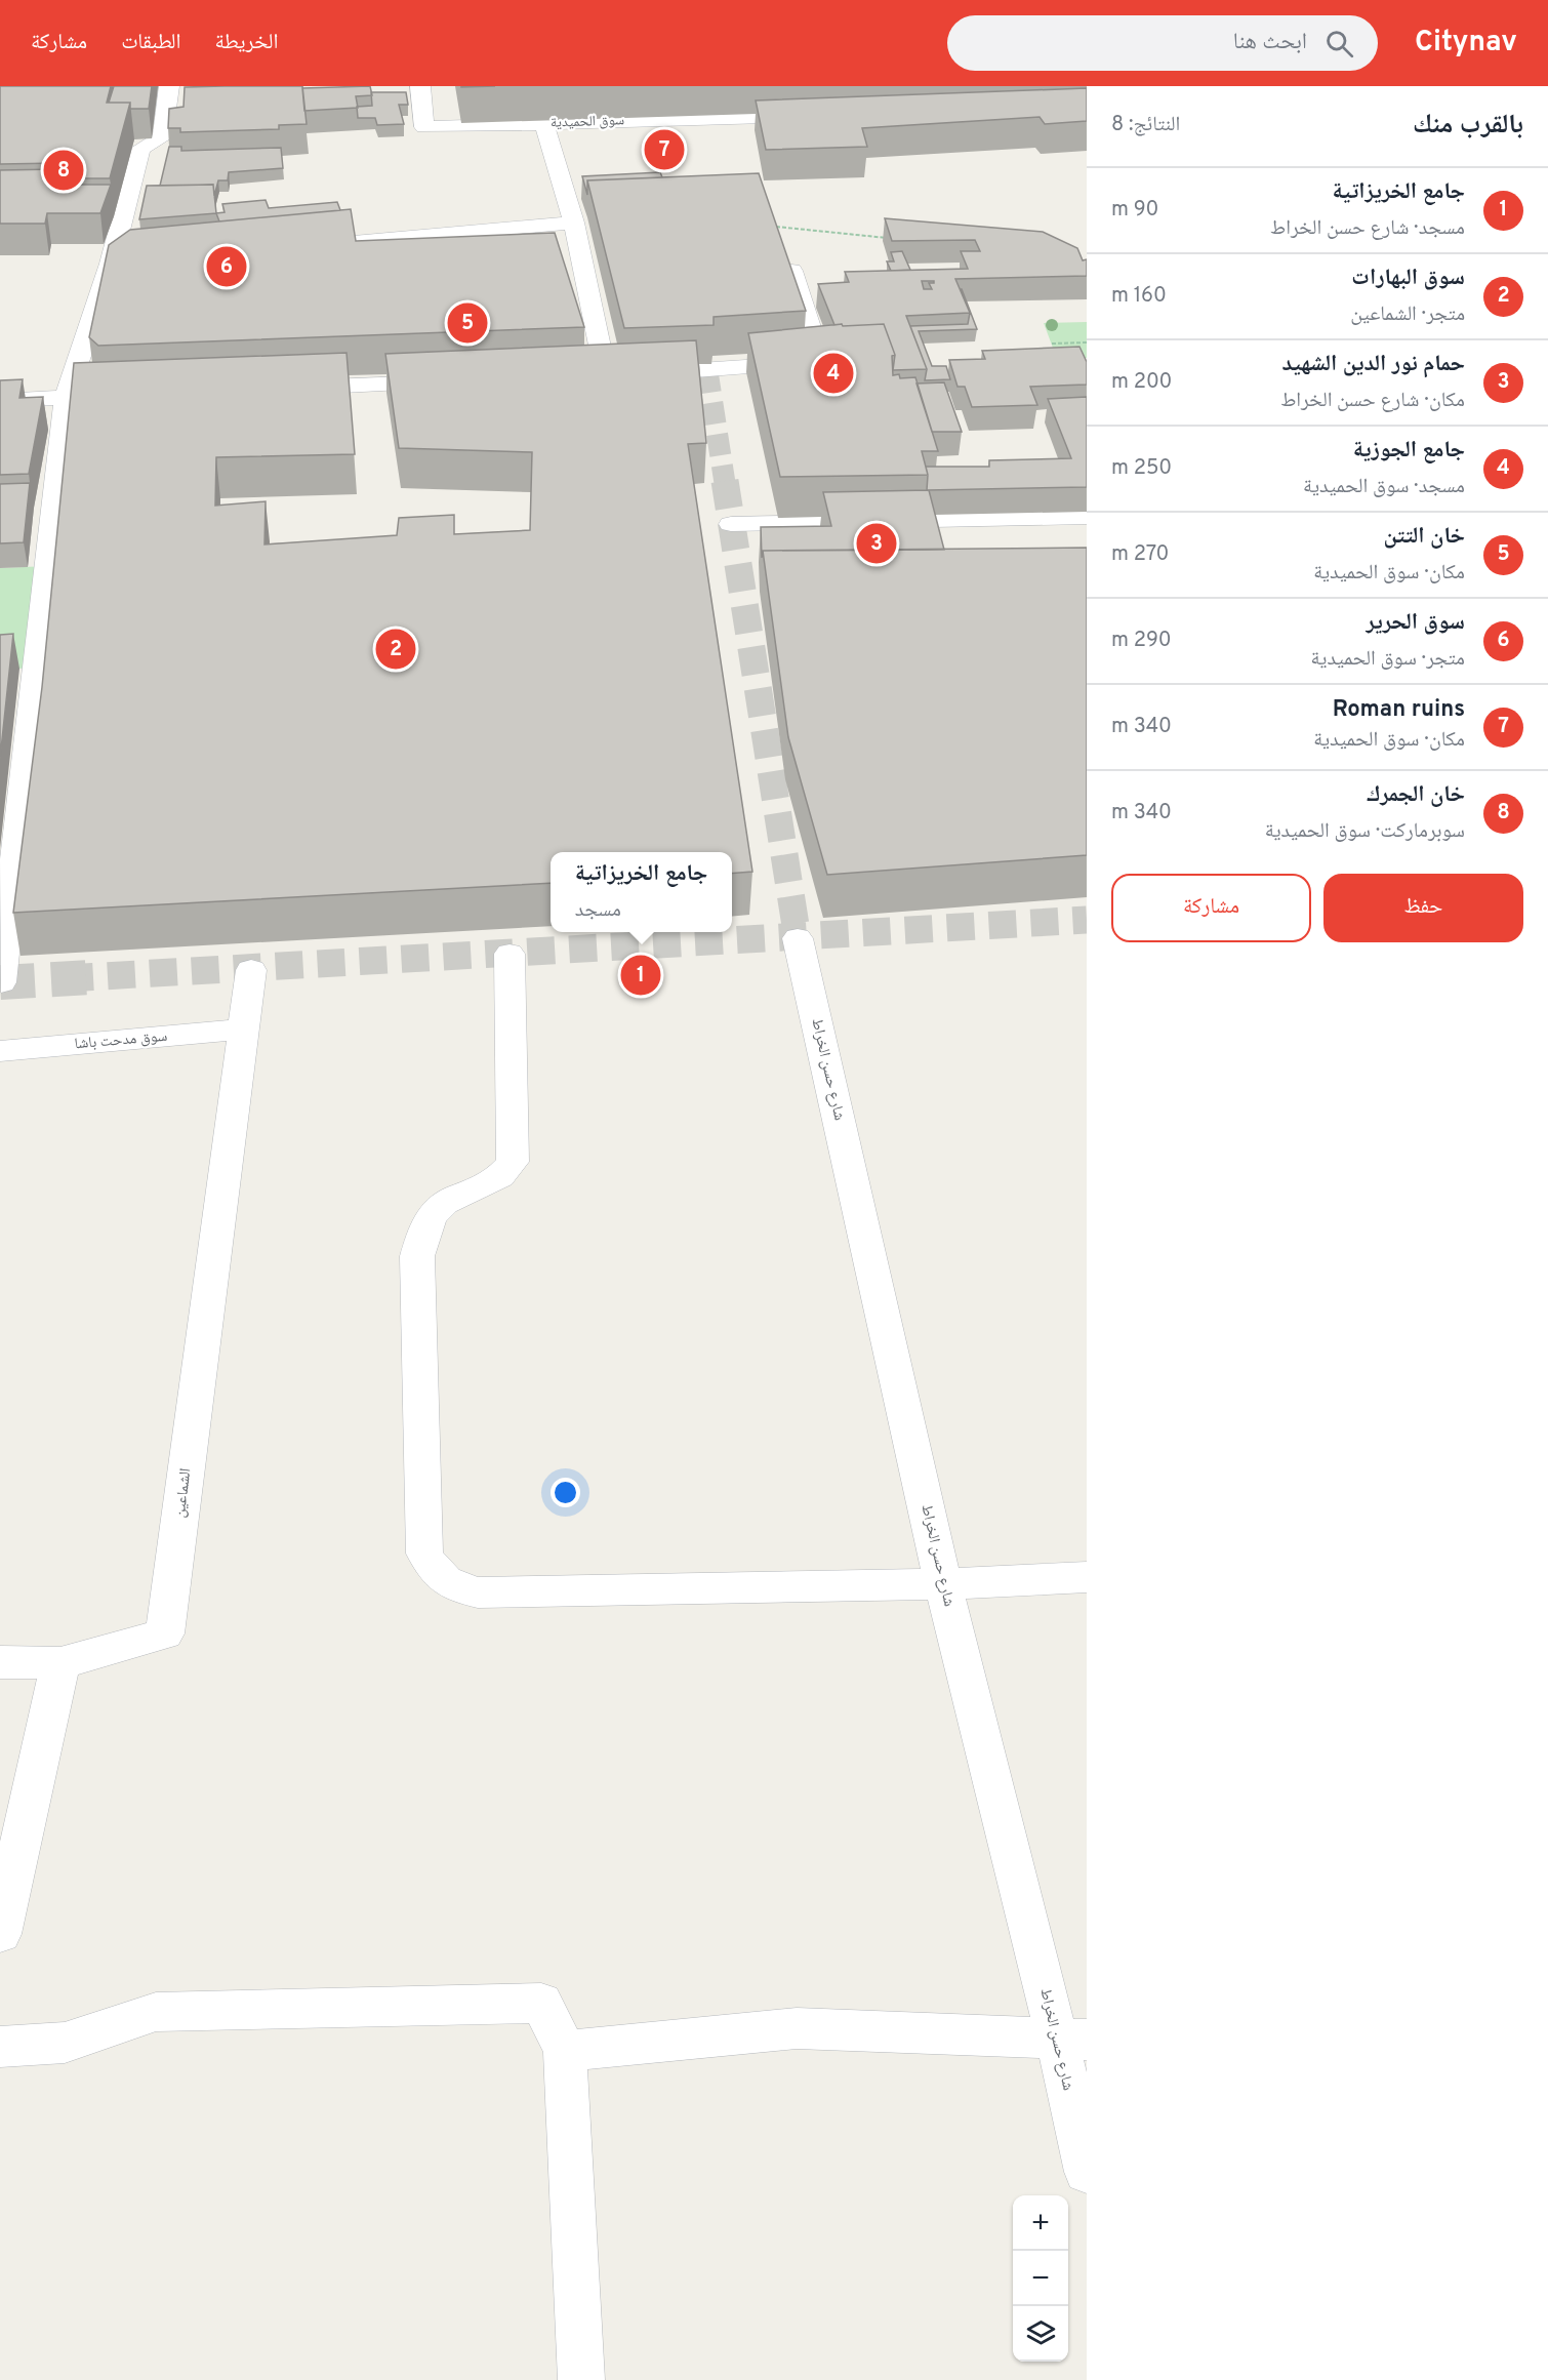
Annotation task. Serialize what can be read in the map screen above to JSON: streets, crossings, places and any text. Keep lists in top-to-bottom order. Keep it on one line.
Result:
{"streets":{"street":["سوق الحميدية","سوق مدحت باشا","شارع حسن الخراط","الشماعين"]},"crossings":[["سوق مدحت باشا","الشماعين"]],"page":{"header":"Citynav","search":"ابحث هنا","nav":["الخريطة","الطبقات","مشاركة"],"heading":["بالقرب منك","النتائج: 8"],"pins":["7","8","6","5","4","3","2","1"],"list":[{"mark":"1","name":"جامع الخريزاتية","note":"مسجد · شارع حسن الخراط","value":"90 m"},{"mark":"2","name":"سوق البهارات","note":"متجر · الشماعين","value":"160 m"},{"mark":"3","name":"حمام نور الدين الشهيد","note":"مكان · شارع حسن الخراط","value":"200 m"},{"mark":"4","name":"جامع الجوزية","note":"مسجد · سوق الحميدية","value":"250 m"},{"mark":"5","name":"خان التتن","note":"مكان · سوق الحميدية","value":"270 m"},{"mark":"6","name":"سوق الحرير","note":"متجر · سوق الحميدية","value":"290 m"},{"mark":"7","name":"Roman ruins","note":"مكان · سوق الحميدية","value":"340 m"},{"mark":"8","name":"خان الجمرك","note":"سوبرماركت · سوق الحميدية","value":"340 m"}],"popup":["جامع الخريزاتية","مسجد"],"buttons":["حفظ","مشاركة"],"map_buttons":["+","−"]}}
